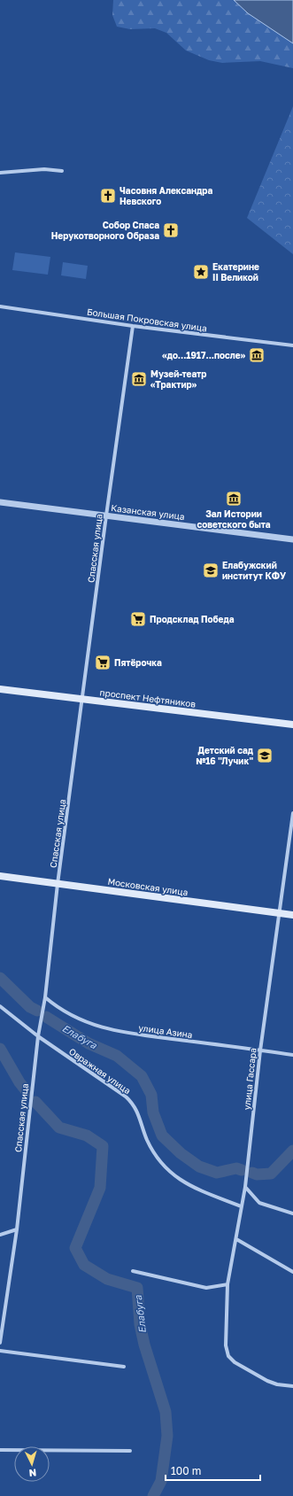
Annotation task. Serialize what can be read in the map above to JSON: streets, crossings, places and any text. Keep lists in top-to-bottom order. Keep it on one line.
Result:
{"streets":{"main road":["проспект Нефтяников","Московская улица"],"street":["Большая Покровская улица","Казанская улица","Спасская улица","улица Азина","Овражная улица","улица Гассара"]},"crossings":[["Большая Покровская улица","Спасская улица"],["Казанская улица","Спасская улица"],["Спасская улица","проспект Нефтяников"],["Спасская улица","Московская улица"],["Спасская улица","улица Азина"],["Спасская улица","Овражная улица"],["Московская улица","улица Гассара"],["улица Азина","улица Гассара"],["Овражная улица","улица Гассара"]],"water":["Елабуга"],"places":{"church":["Часовня Александра Невского","Собор Спаса Нерукотворного Образа"],"place":["Екатерине II Великой"],"museum":["«до...1917...после»","Музей-театр «Трактир»","Зал Истории советского быта"],"school or university":["Елабужский институт КФУ","Детский сад №16 \"Лучик\""],"supermarket":["Продсклад Победа","Пятёрочка"]},"scale_bar":"100 m","north":"bottom"}
